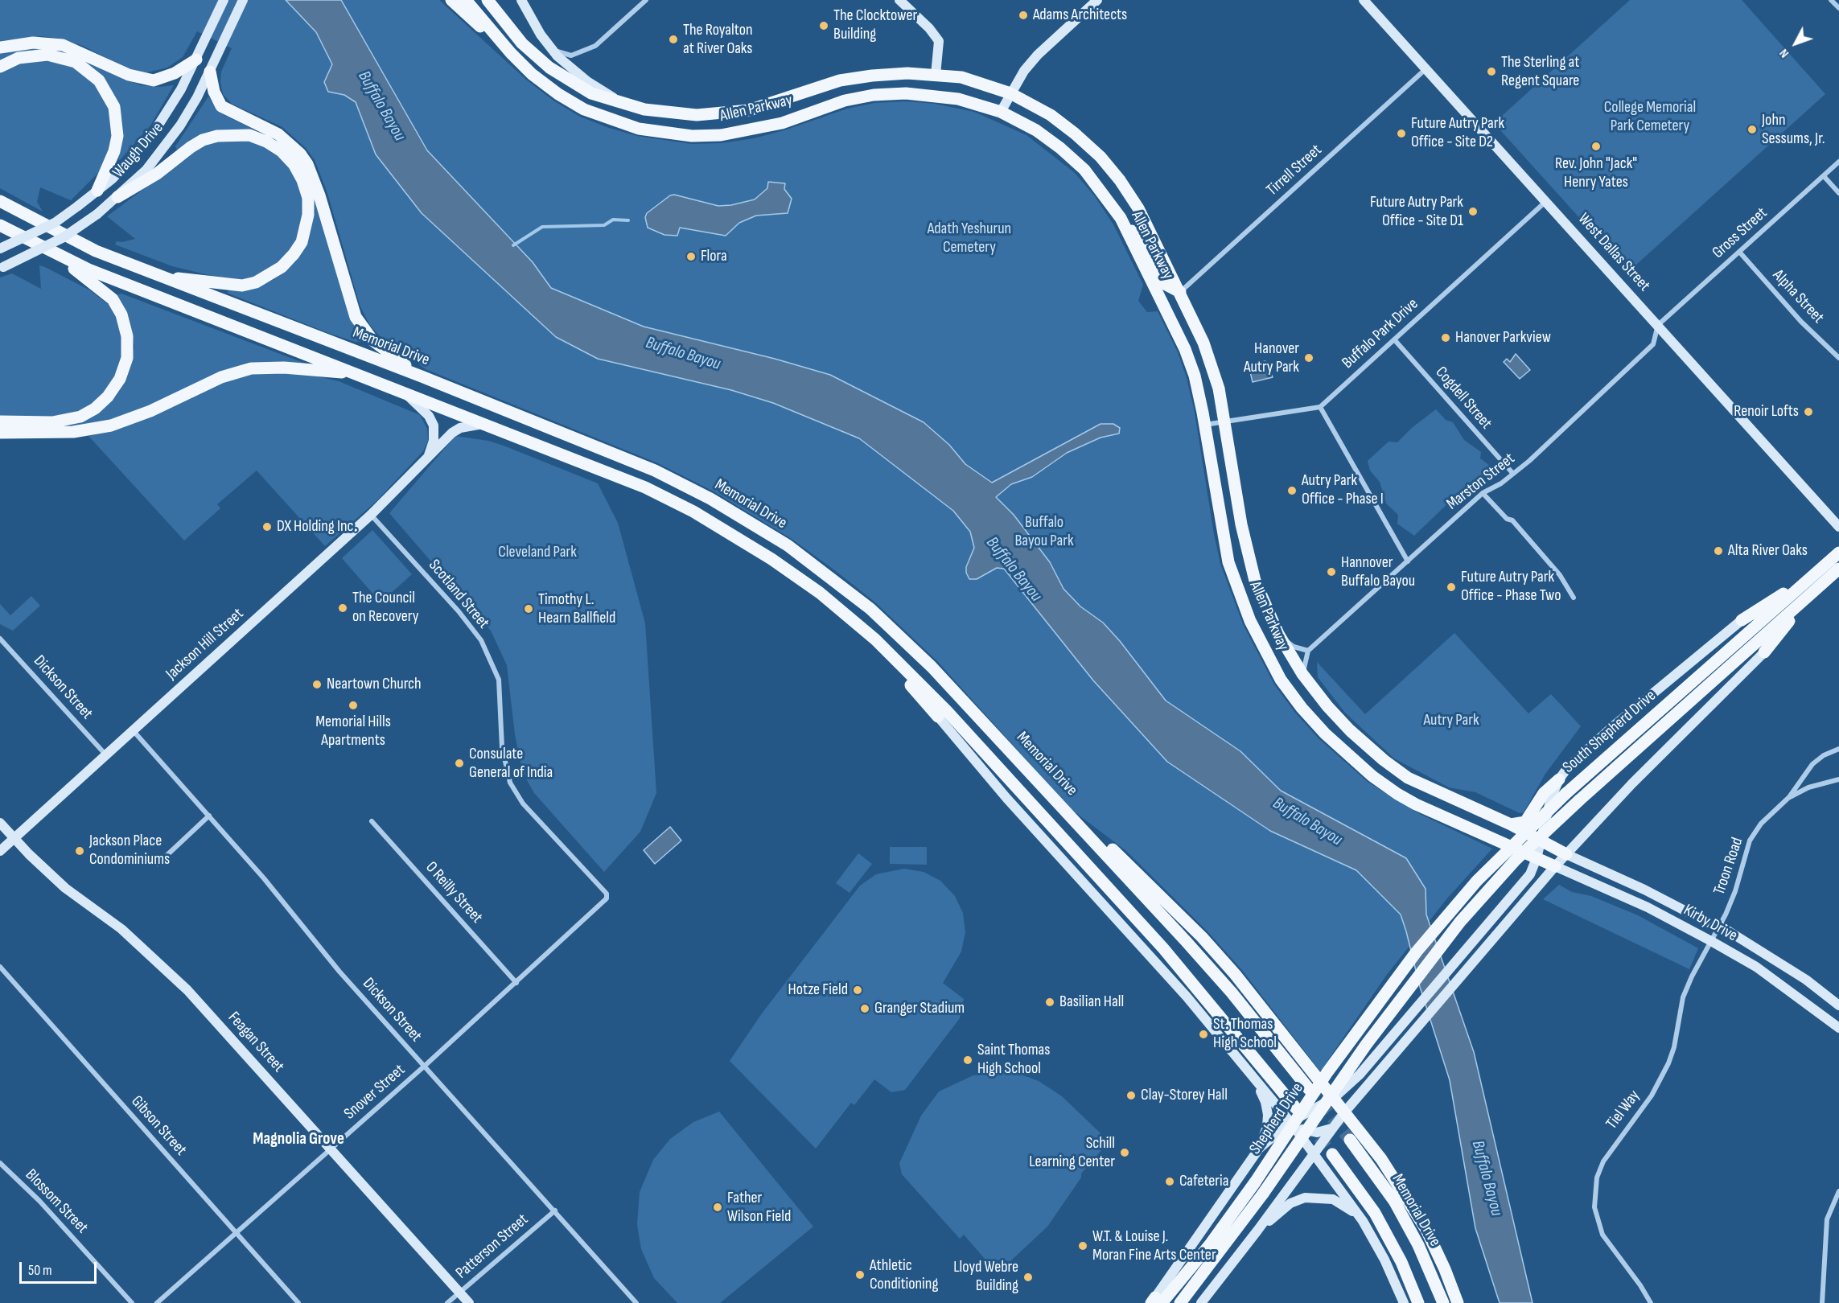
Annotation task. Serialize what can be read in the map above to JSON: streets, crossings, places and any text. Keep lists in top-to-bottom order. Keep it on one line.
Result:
{"streets":{"main road":["Allen Parkway","Memorial Drive","South Shepherd Drive","Shepherd Drive"],"street":["Waugh Drive","Tirrell Street","Gross Street","West Dallas Street","Alpha Street","Buffalo Park Drive","Cogdell Street","Marston Street","Scotland Street","Jackson Hill Street","Dickson Street","Troon Road","O Reilly Street","Kirby Drive","Feagan Street","Snover Street","Tiel Way","Gibson Street","Blossom Street","Patterson Street"]},"crossings":[["Allen Parkway","Tirrell Street"],["Allen Parkway","Kirby Drive"],["Tirrell Street","West Dallas Street"],["Gross Street","West Dallas Street"],["Gross Street","Alpha Street"],["Gross Street","Marston Street"],["West Dallas Street","Buffalo Park Drive"],["West Dallas Street","Marston Street"],["Buffalo Park Drive","Cogdell Street"],["Cogdell Street","Marston Street"],["Scotland Street","Jackson Hill Street"],["Scotland Street","Snover Street"],["Jackson Hill Street","Dickson Street"],["Jackson Hill Street","Feagan Street"],["Dickson Street","Snover Street"],["Dickson Street","Patterson Street"],["South Shepherd Drive","Shepherd Drive"],["Troon Road","Kirby Drive"],["Troon Road","Tiel Way"],["O Reilly Street","Snover Street"],["Kirby Drive","Tiel Way"],["Feagan Street","Snover Street"],["Feagan Street","Patterson Street"],["Snover Street","Gibson Street"]],"districts":["Magnolia Grove"],"water":["Buffalo Bayou"],"parks":["College Memorial Park Cemetery","Adath Yeshurun Cemetery","Buffalo Bayou Park","Cleveland Park","Autry Park"],"places":["Adams Architects","The Clocktower Building","The Royalton at River Oaks","The Sterling at Regent Square","John Sessums, Jr.","Future Autry Park Office - Site D2","Rev. John \"Jack\" Henry Yates","Future Autry Park Office - Site D1","Flora","Hanover Parkview","Hanover Autry Park","Renoir Lofts","Autry Park Office - Phase I","DX Holding Inc.","Alta River Oaks","Hannover Buffalo Bayou","Future Autry Park Office - Phase Two","The Council on Recovery","Timothy L. Hearn Ballfield","Neartown Church","Memorial Hills Apartments","Consulate General of India","Jackson Place Condominiums","Hotze Field","Basilian Hall","Granger Stadium","St. Thomas High School","Saint Thomas High School","Clay-Storey Hall","Schill Learning Center","Cafeteria","Father Wilson Field","W.T. & Louise J. Moran Fine Arts Center","Athletic Conditioning","Lloyd Webre Building"],"scale_bar":"50 m","north":"bottom left"}
